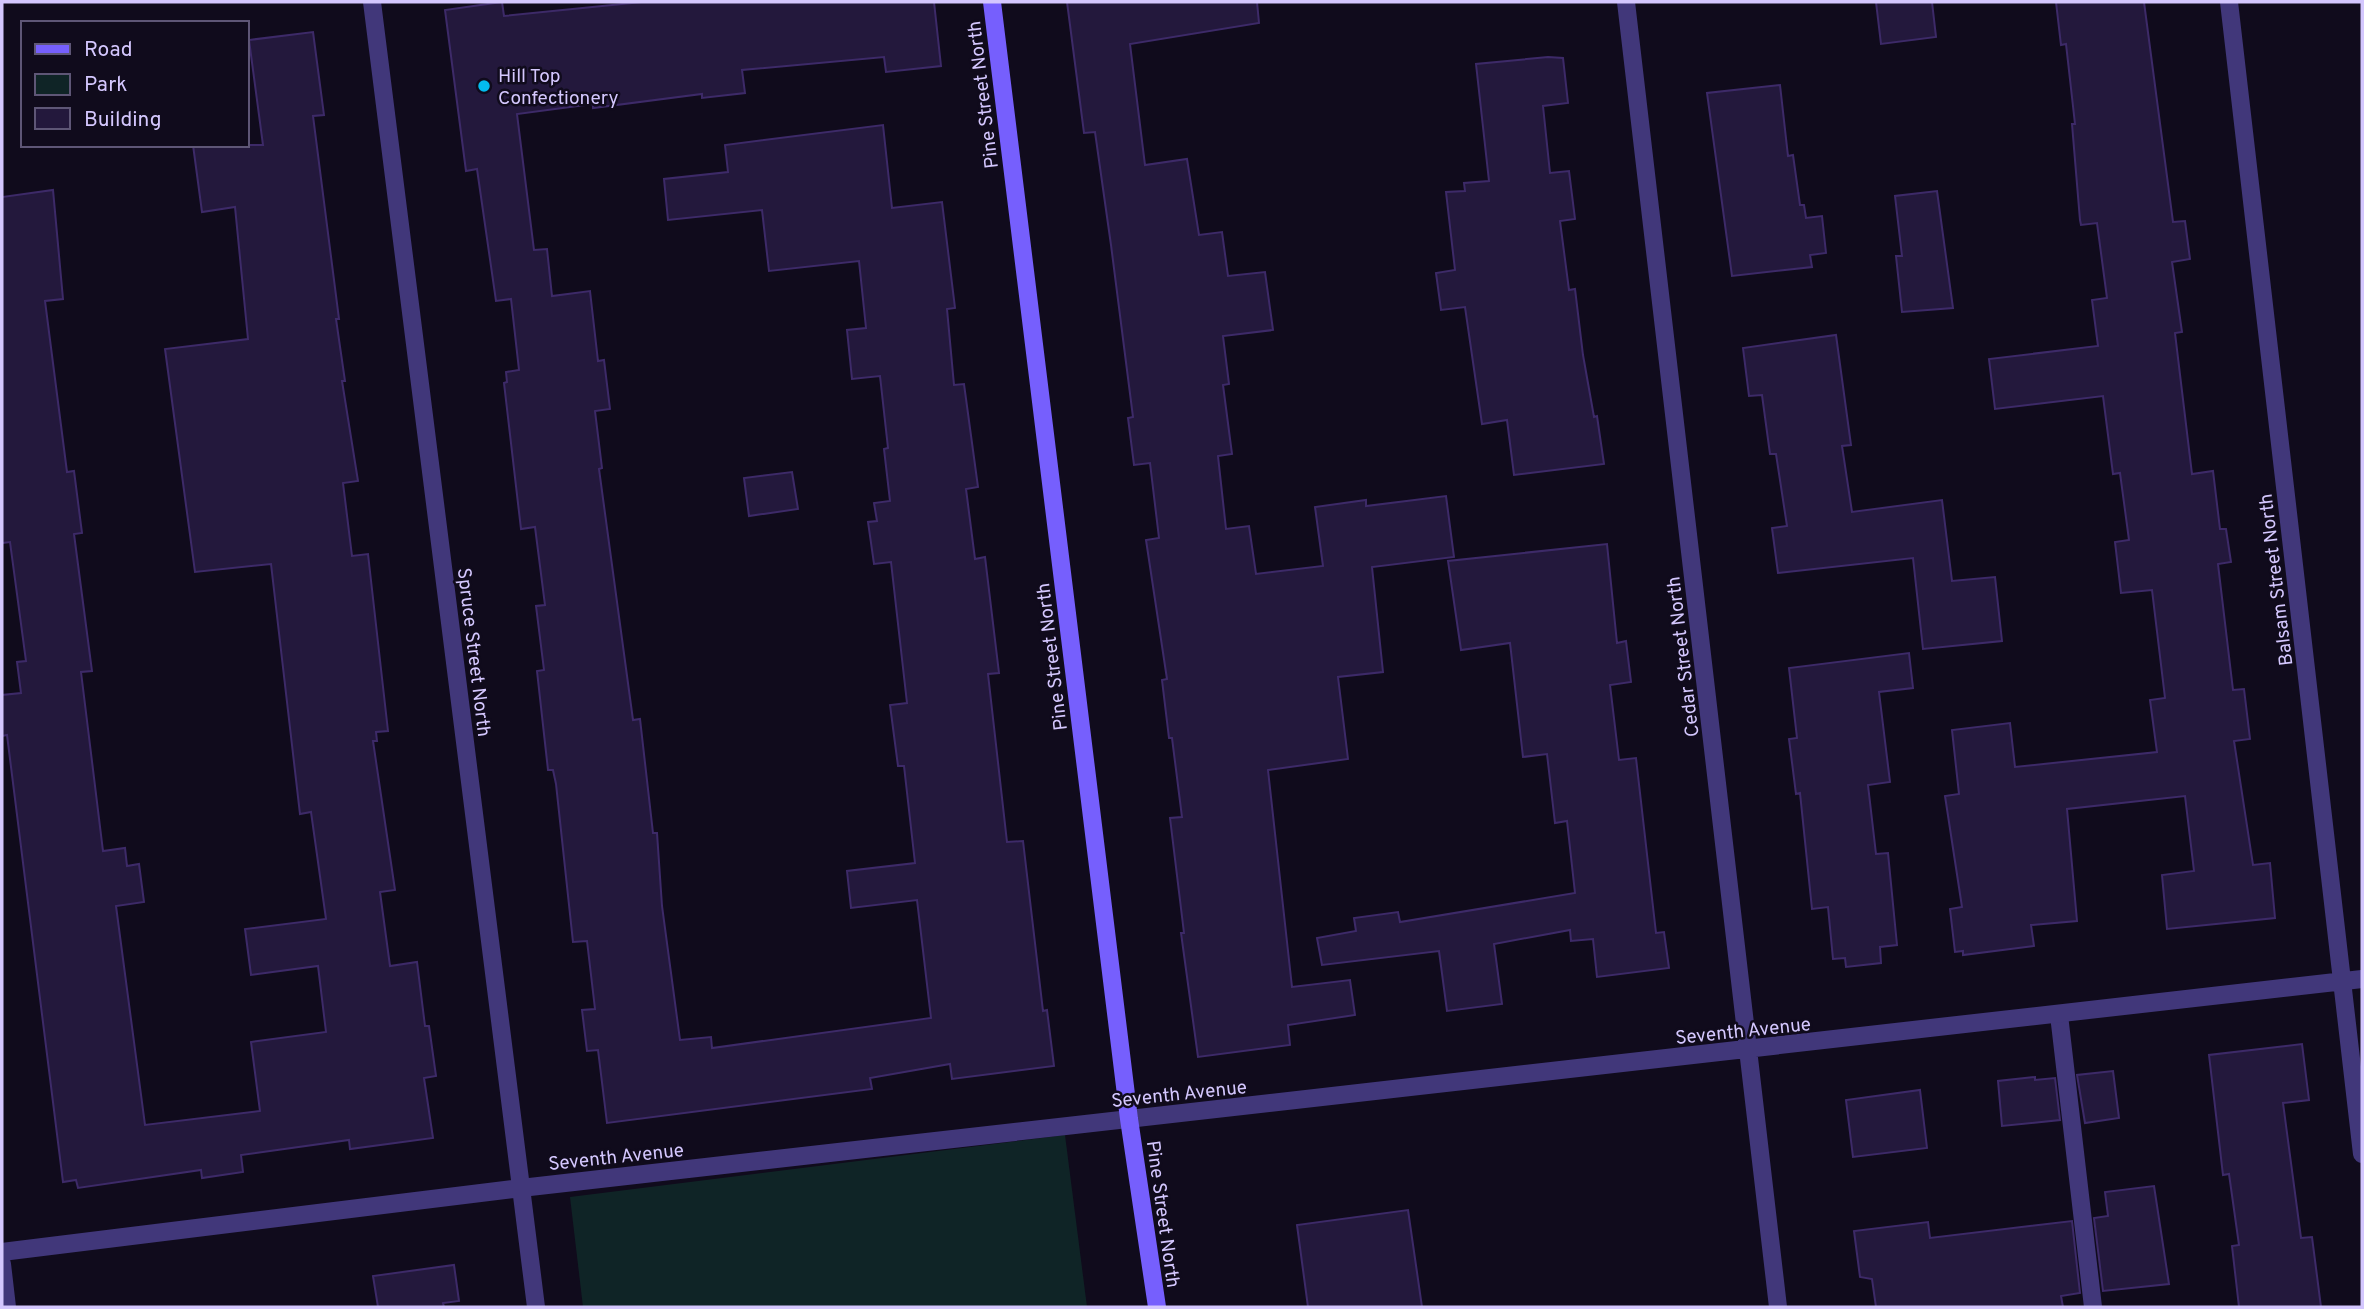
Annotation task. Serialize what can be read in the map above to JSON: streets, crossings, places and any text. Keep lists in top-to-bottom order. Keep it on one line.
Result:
{"streets":{"street":["Pine Street North","Balsam Street North","Spruce Street North","Cedar Street North","Seventh Avenue"]},"crossings":[["Pine Street North","Seventh Avenue"],["Balsam Street North","Seventh Avenue"],["Spruce Street North","Seventh Avenue"],["Cedar Street North","Seventh Avenue"]],"places":["Hill Top Confectionery"],"legend":["Road","Park","Building"]}
